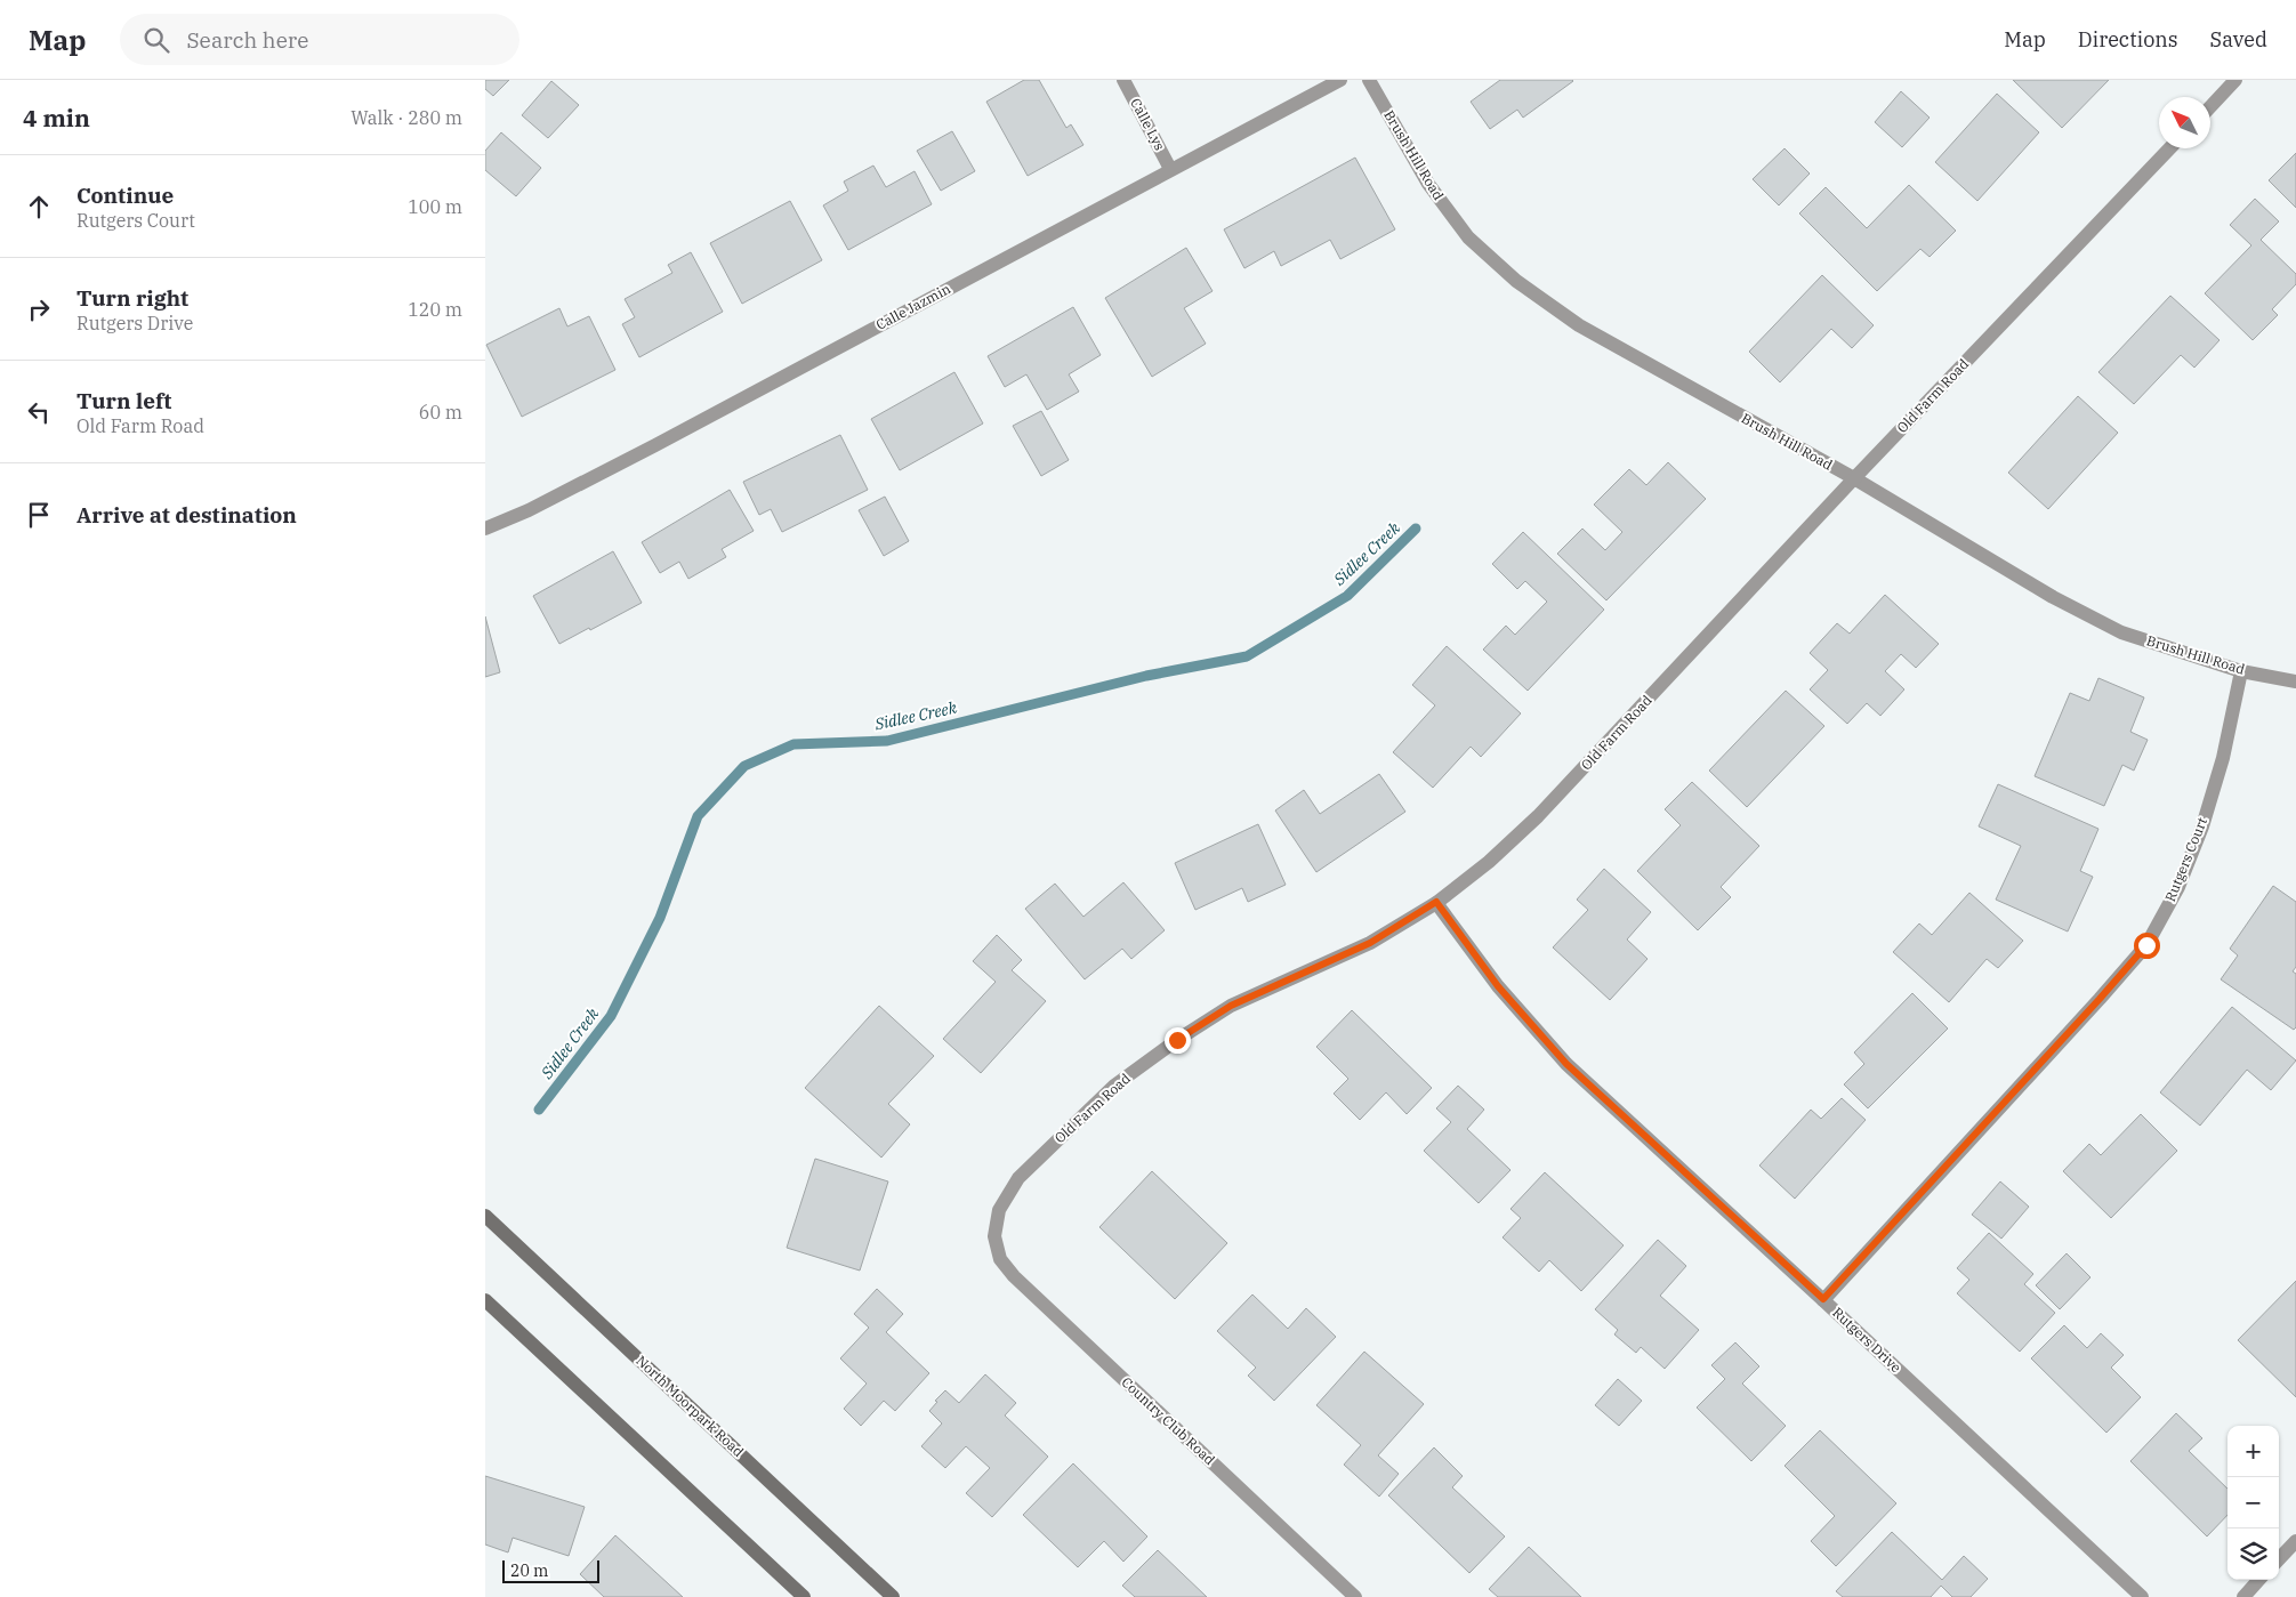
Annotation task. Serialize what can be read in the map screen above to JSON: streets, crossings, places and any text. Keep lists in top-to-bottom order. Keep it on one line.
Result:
{"streets":{"main road":["North Moorpark Road"],"street":["Calle Lys","Brush Hill Road","Calle Jazmin","Old Farm Road","Rutgers Court","Rutgers Drive","Country Club Road"]},"crossings":[["Calle Lys","Calle Jazmin"],["Brush Hill Road","Old Farm Road"],["Brush Hill Road","Rutgers Court"],["Old Farm Road","Rutgers Drive"],["Old Farm Road","Country Club Road"],["Rutgers Court","Rutgers Drive"]],"water":["Sidlee Creek"],"scale_bar":"20 m","north":"top left","page":{"header":"Map","search":"Search here","nav":["Map","Directions","Saved"],"heading":["4 min","Walk · 280 m"],"list":[["Continue","Rutgers Court","100 m"],["Turn right","Rutgers Drive","120 m"],["Turn left","Old Farm Road","60 m"],"Arrive at destination"],"map_buttons":["+","−"],"scale":"20 m"}}
